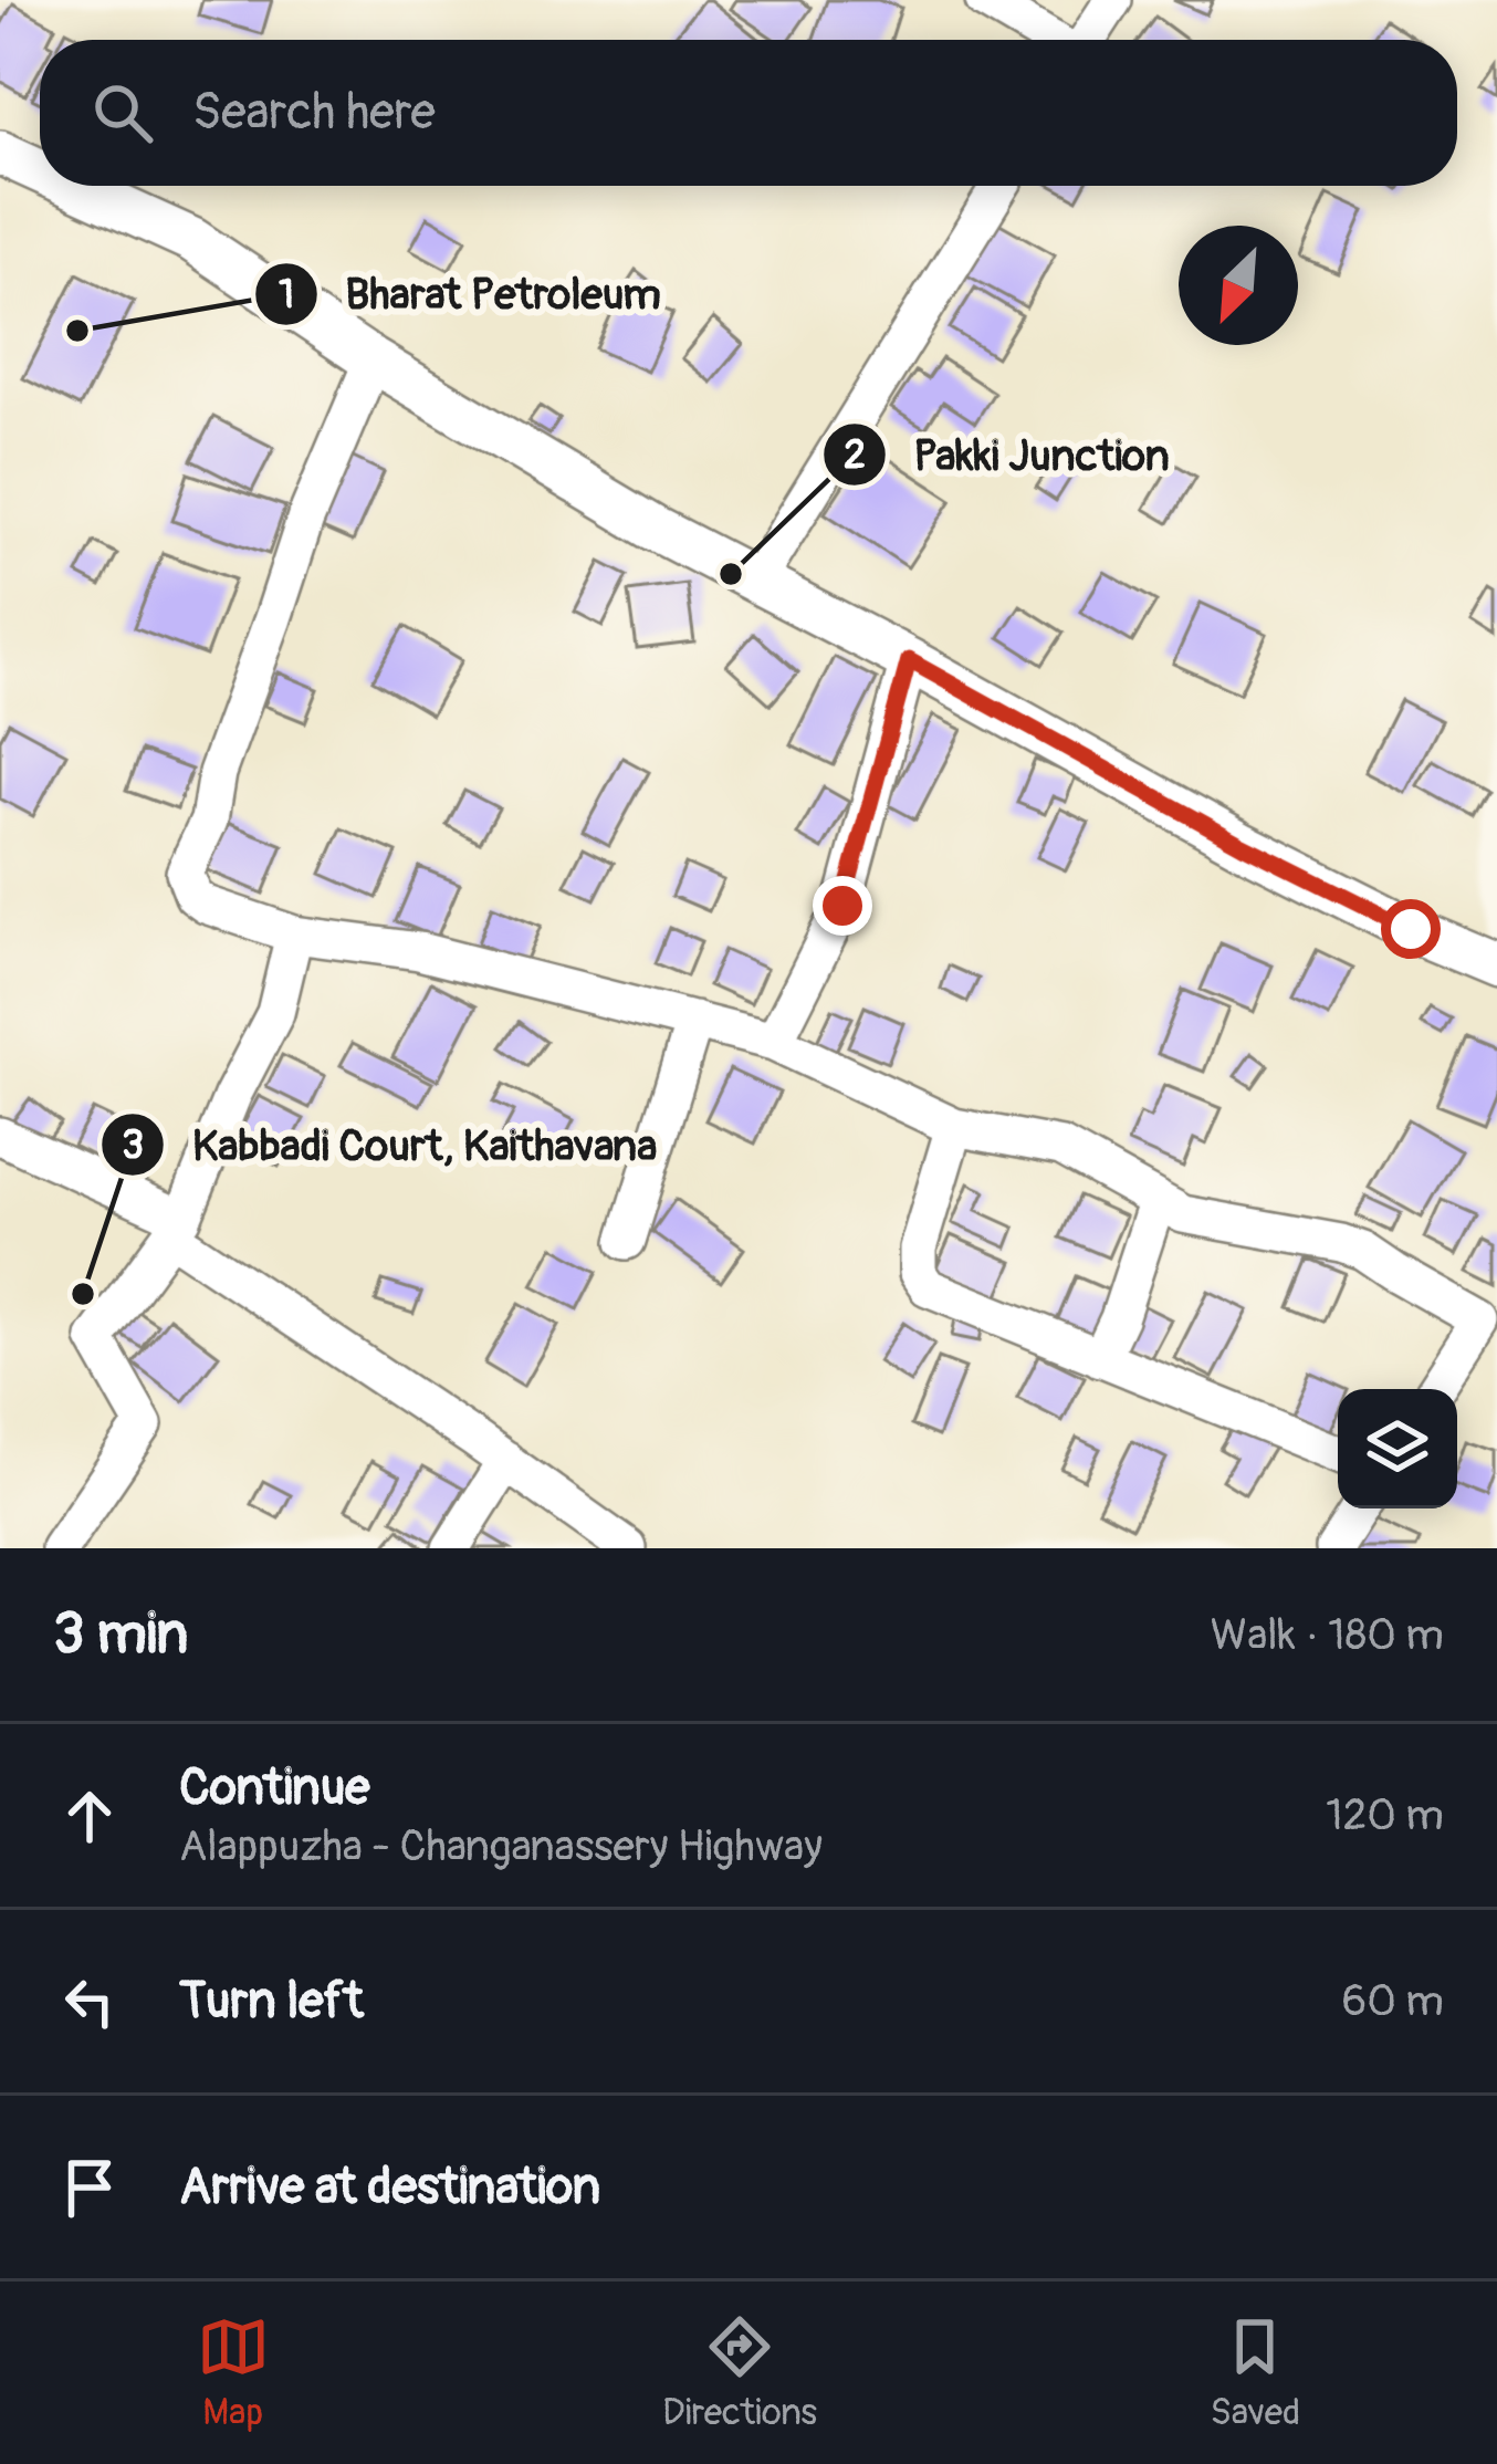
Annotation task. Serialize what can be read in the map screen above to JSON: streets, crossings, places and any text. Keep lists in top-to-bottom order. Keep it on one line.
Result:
{"places":["Bharat Petroleum","Pakki Junction","Kabbadi Court, Kaithavana"],"north":"bottom left","page":{"search":"Search here","heading":["3 min","Walk · 180 m"],"list":[["Continue","Alappuzha - Changanassery Highway","120 m"],["Turn left","60 m"],"Arrive at destination"],"nav":["Map","Directions","Saved"]}}
